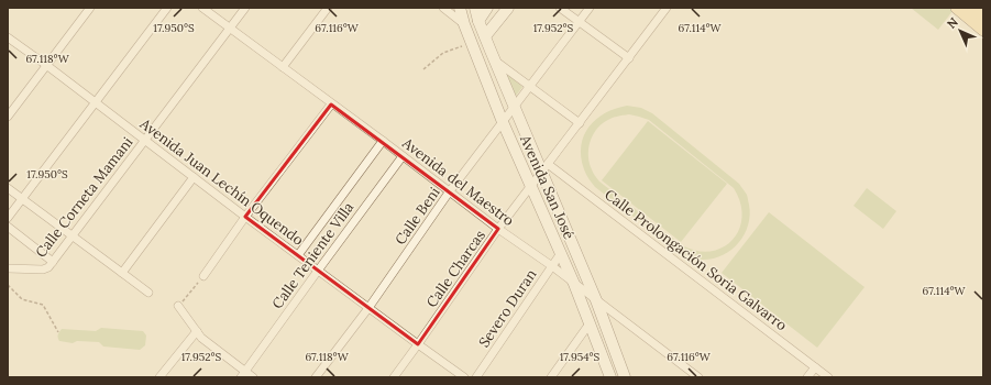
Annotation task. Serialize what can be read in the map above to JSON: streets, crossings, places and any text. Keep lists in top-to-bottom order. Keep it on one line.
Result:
{"streets":{"street":["Avenida Juan Lechín Oquendo","Avenida del Maestro","Avenida San José","Calle Corneta Mamani","Calle Beni","Calle Teniente Villa","Calle Prolongación Soria Galvarro","Calle Charcas","Severo Duran"]},"crossings":[["Avenida Juan Lechín Oquendo","Calle Corneta Mamani"],["Avenida Juan Lechín Oquendo","Calle Beni"],["Avenida Juan Lechín Oquendo","Calle Teniente Villa"],["Avenida Juan Lechín Oquendo","Calle Charcas"],["Avenida del Maestro","Avenida San José"],["Avenida del Maestro","Calle Corneta Mamani"],["Avenida del Maestro","Calle Beni"],["Avenida del Maestro","Calle Teniente Villa"],["Avenida del Maestro","Calle Charcas"],["Avenida del Maestro","Severo Duran"],["Avenida San José","Calle Beni"],["Avenida San José","Calle Prolongación Soria Galvarro"],["Avenida San José","Calle Charcas"],["Avenida San José","Severo Duran"],["Calle Prolongación Soria Galvarro","Calle Charcas"]],"north":"top left","coordinates":["17.950°S","67.116°W","67.114°W","17.952°S","67.118°W","17.954°S"]}
